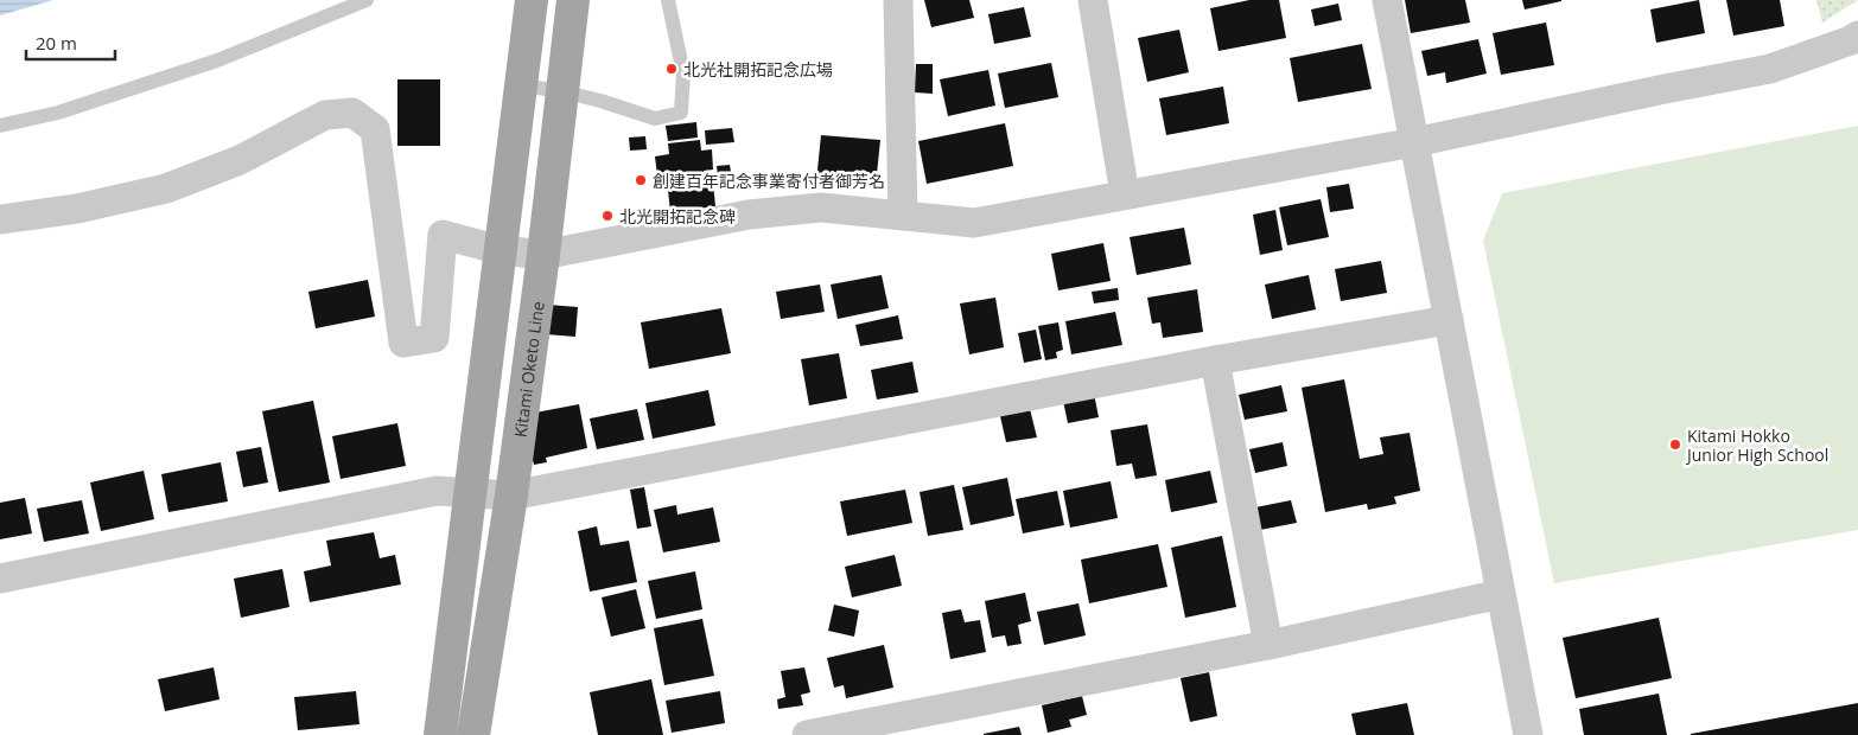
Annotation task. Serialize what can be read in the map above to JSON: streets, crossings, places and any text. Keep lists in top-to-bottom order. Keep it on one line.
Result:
{"streets":{"main road":["Kitami Oketo Line"]},"places":["北光社開拓記念広場","創建百年記念事業寄付者御芳名","北光開拓記念碑","Kitami Hokko Junior High School"],"scale_bar":"20 m"}
